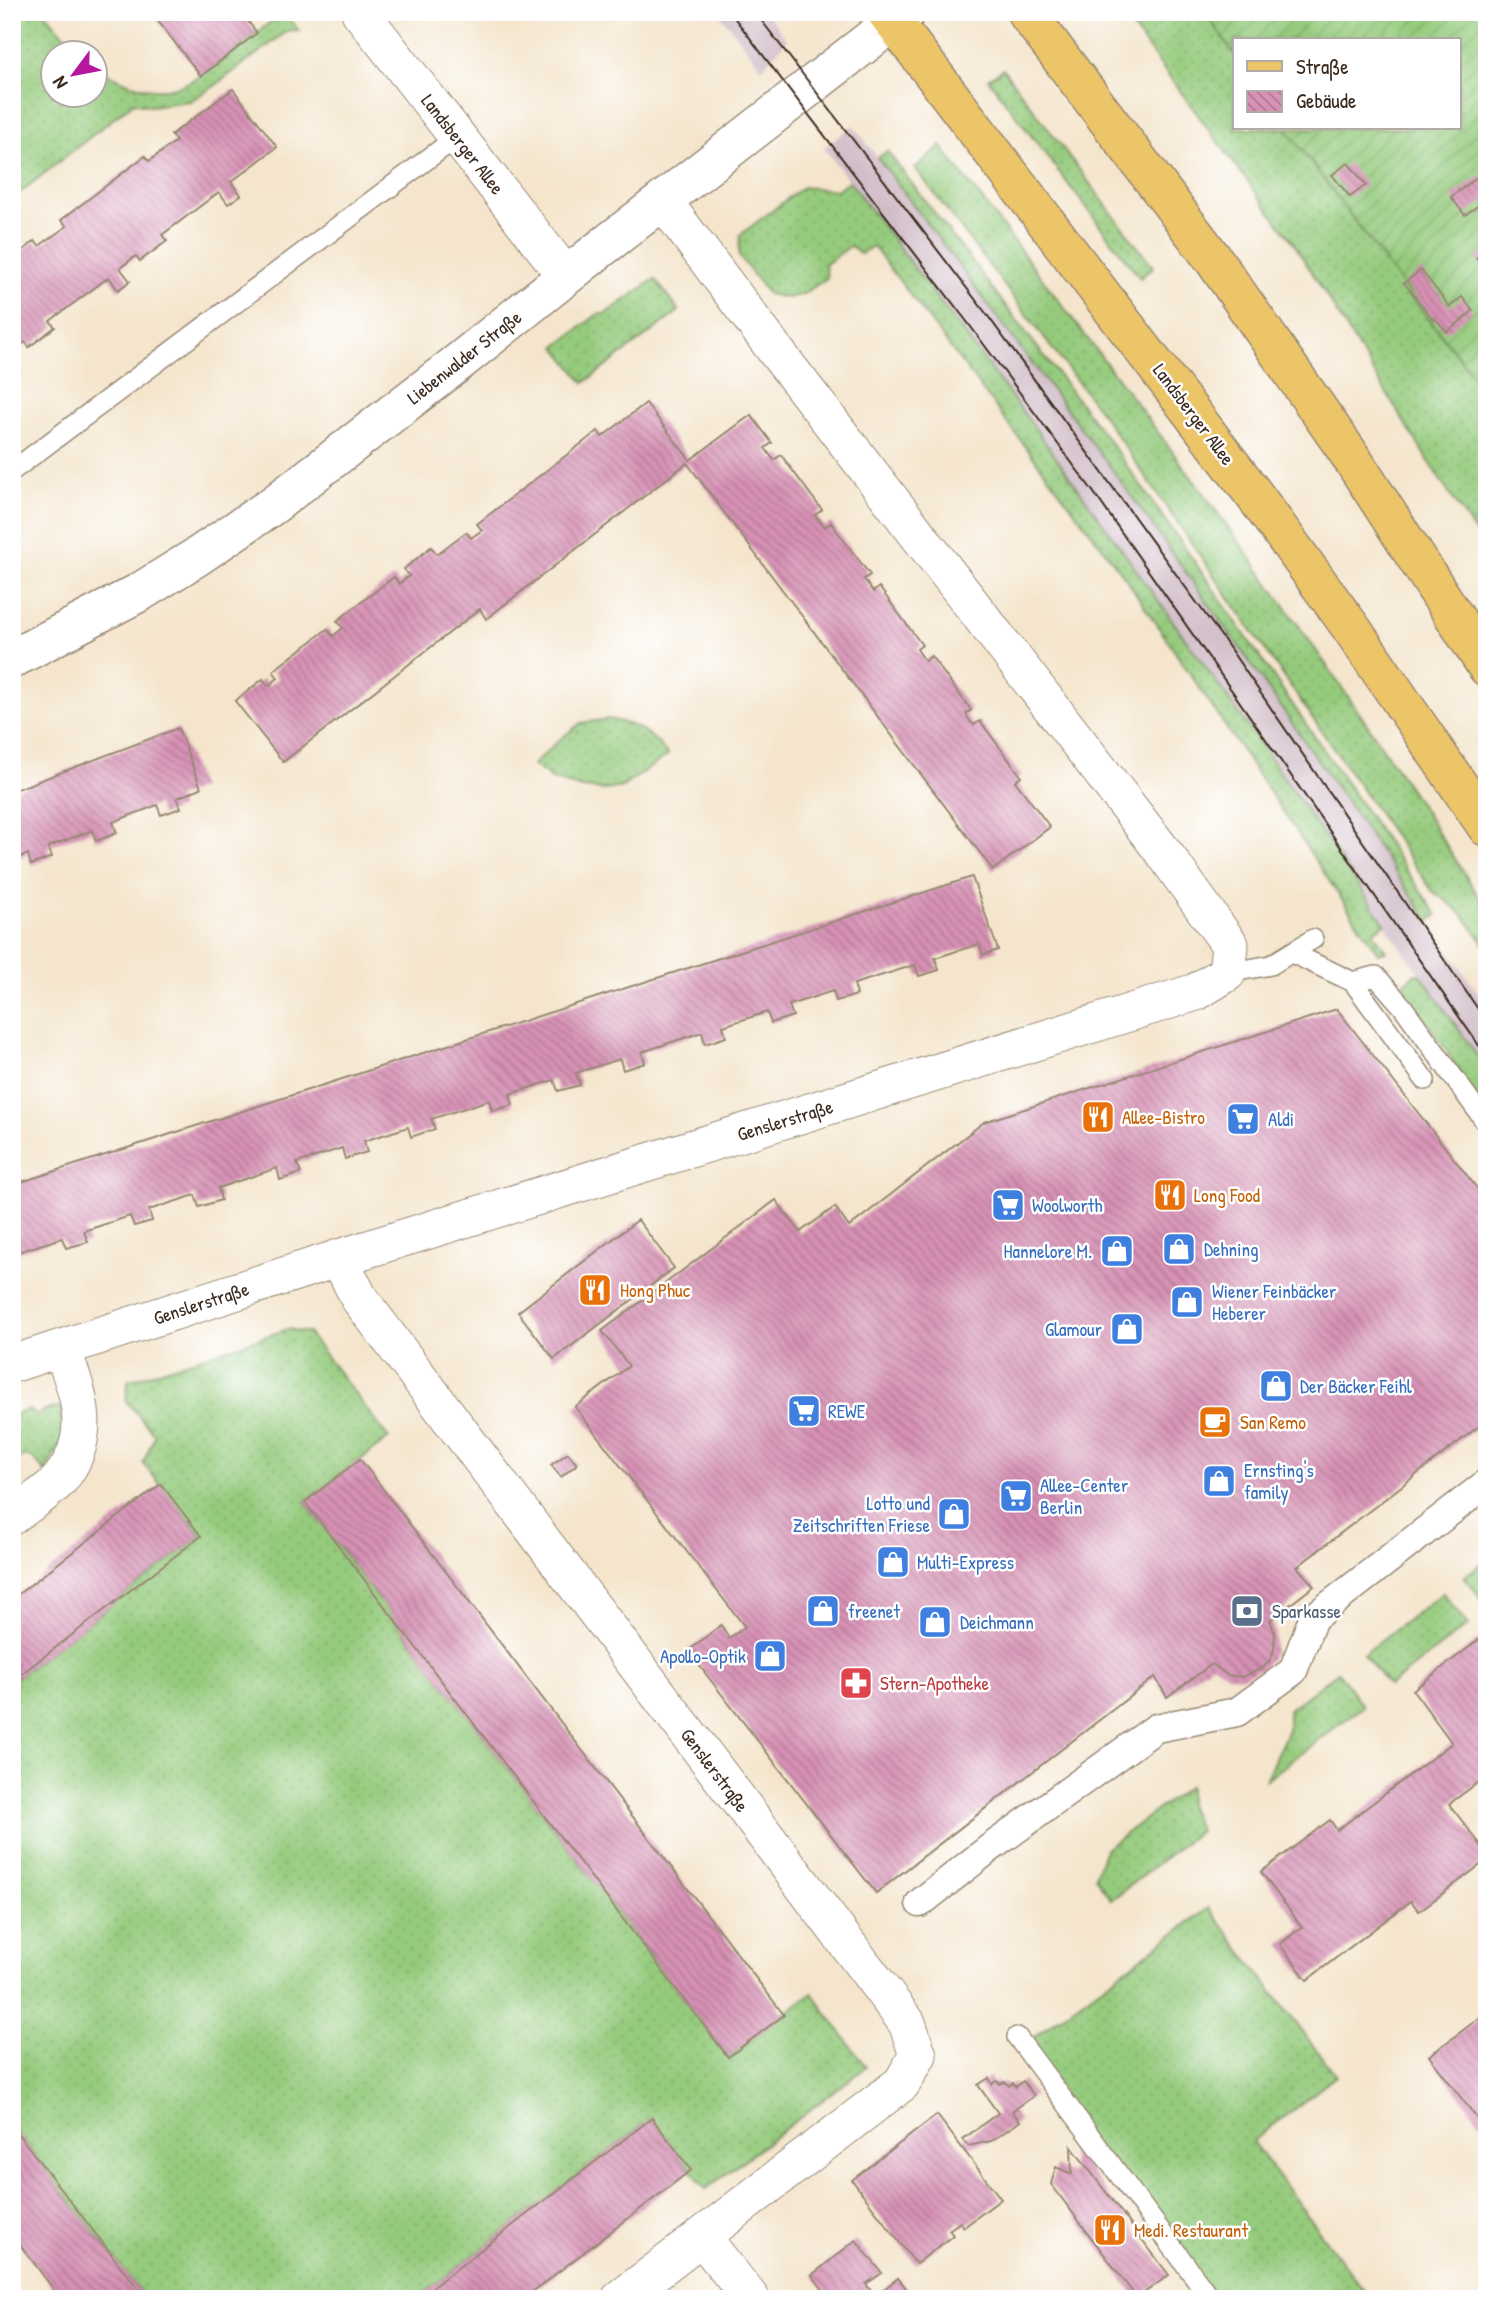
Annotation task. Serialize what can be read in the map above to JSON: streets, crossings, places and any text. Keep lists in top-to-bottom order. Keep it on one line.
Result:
{"streets":{"main road":["Landsberger Allee"],"street":["Liebenwalder Straße","Genslerstraße"]},"crossings":[["Landsberger Allee","Liebenwalder Straße"]],"places":{"restaurant":["Allee-Bistro","Long Food","Hong Phuc","Medi. Restaurant"],"supermarket":["Aldi","Woolworth","REWE","Allee-Center Berlin"],"shop":["Dehning","Hannelore M.","Wiener Feinbäcker Heberer","Glamour","Der Bäcker Feihl","Ernsting's family","Lotto und Zeitschriften Friese","Multi-Express","freenet","Deichmann","Apollo-Optik"],"cafe":["San Remo"],"bank":["Sparkasse"],"pharmacy":["Stern-Apotheke"]},"legend":["Straße","Gebäude"],"north":"bottom left"}
